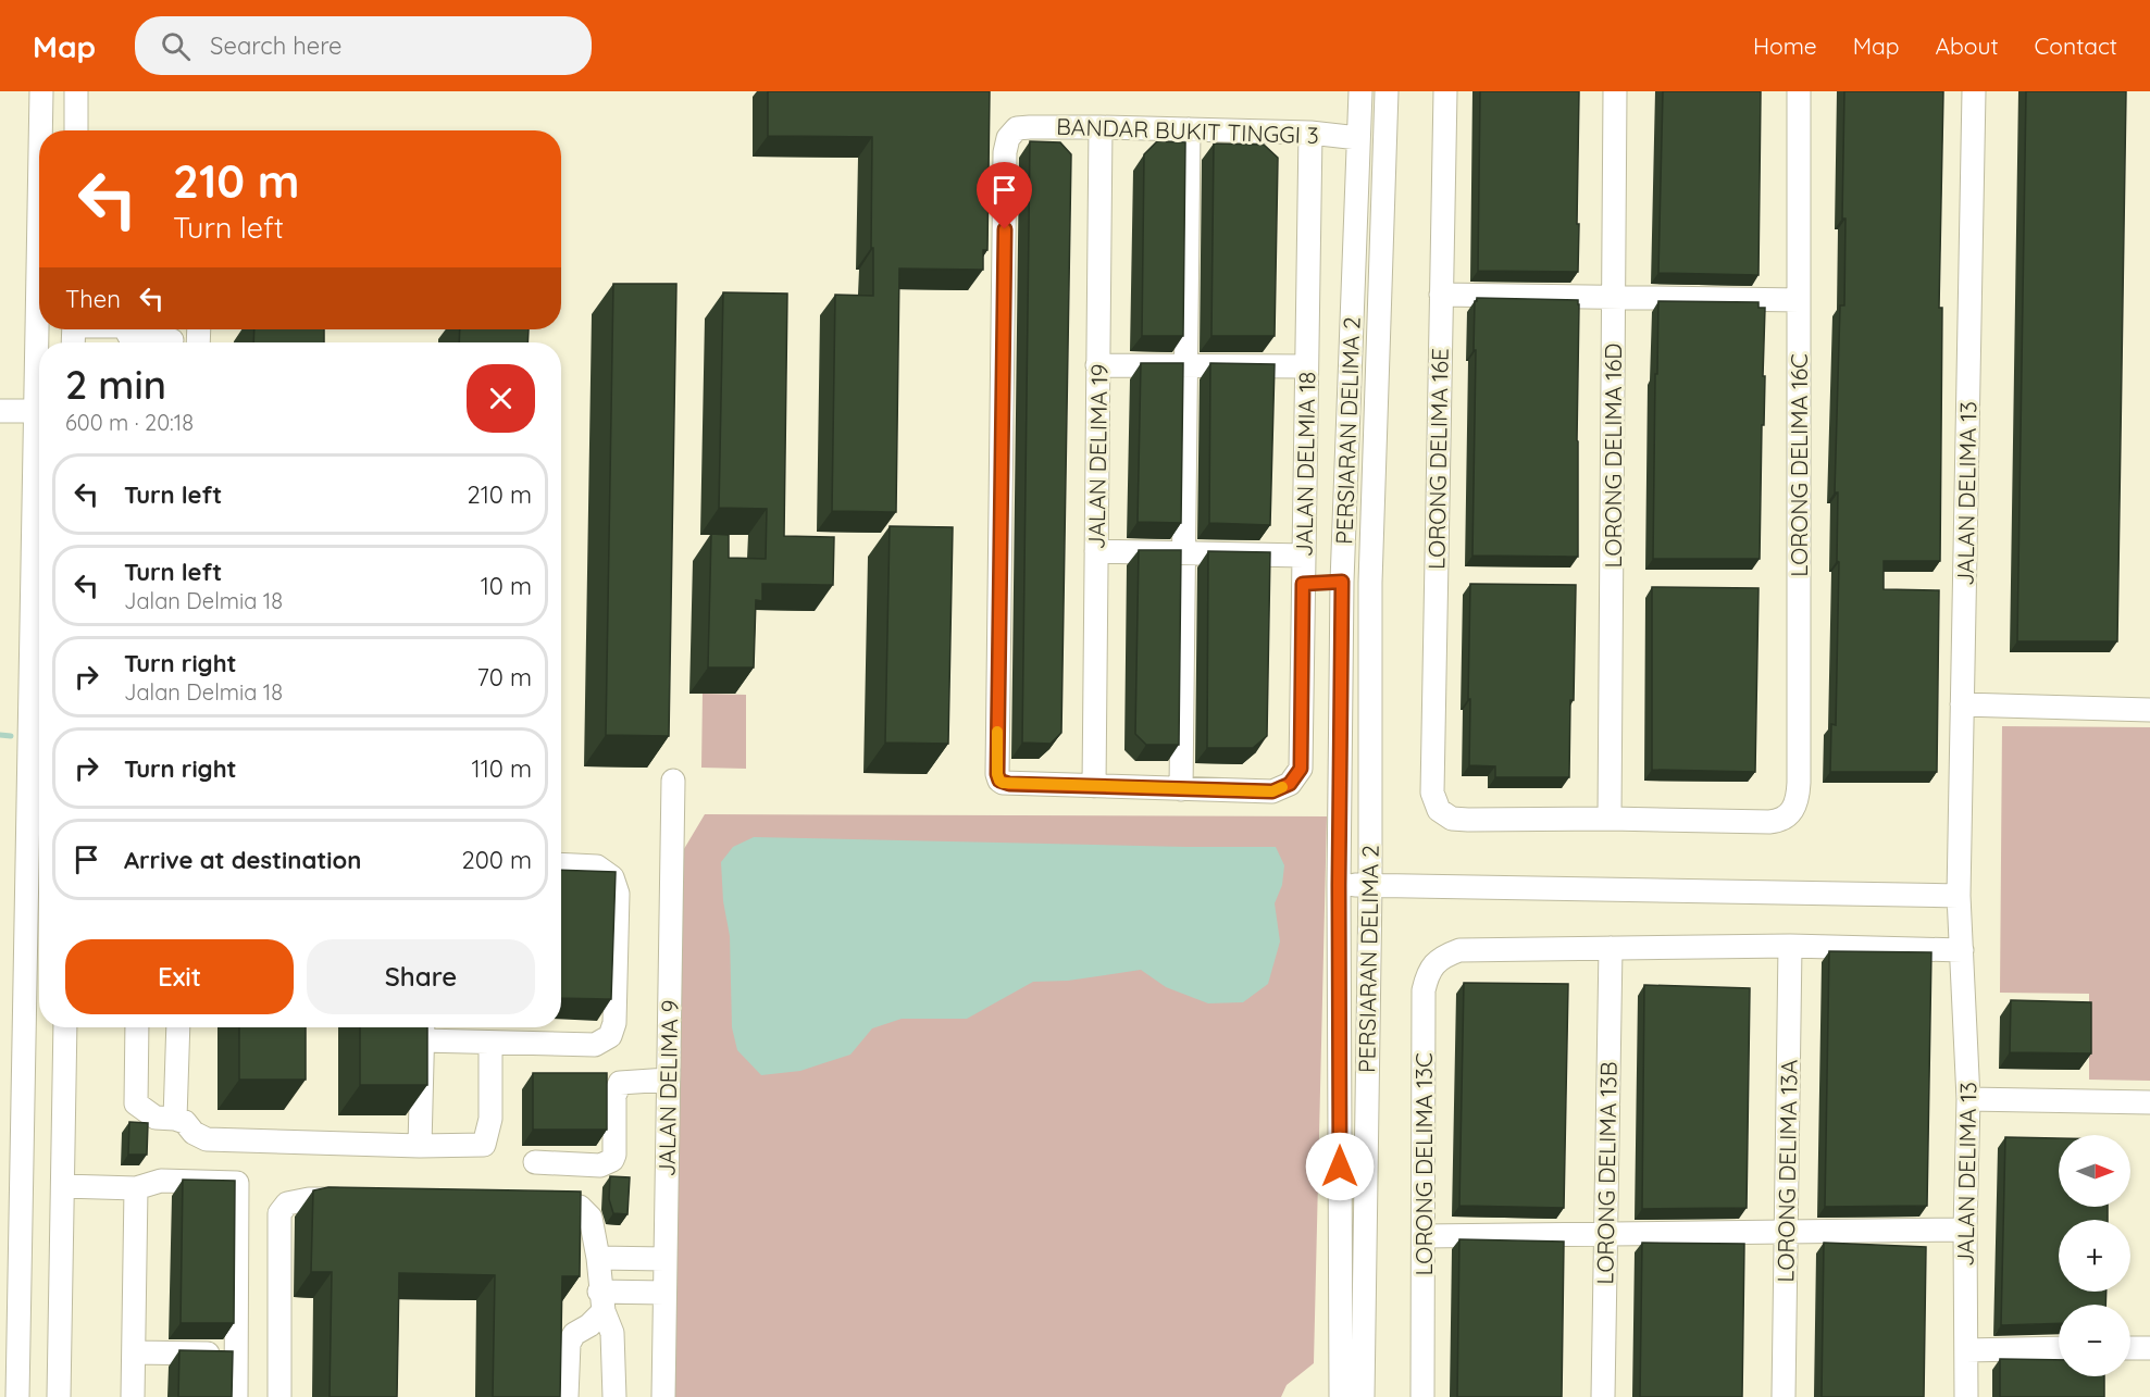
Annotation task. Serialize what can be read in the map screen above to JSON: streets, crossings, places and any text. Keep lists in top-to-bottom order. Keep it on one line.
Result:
{"streets":{"street":["BANDAR BUKIT TINGGI 3","PERSIARAN DELIMA 2","LORONG DELIMA 16D","JALAN DELIMA 19","LORONG DELIMA 16E","JALAN DELMIA 18","LORONG DELIMA 16C","JALAN DELIMA 13","JALAN DELIMA 9","LORONG DELIMA 13C","LORONG DELIMA 13A","LORONG DELIMA 13B"]},"crossings":[["BANDAR BUKIT TINGGI 3","PERSIARAN DELIMA 2"],["BANDAR BUKIT TINGGI 3","JALAN DELIMA 19"],["BANDAR BUKIT TINGGI 3","JALAN DELMIA 18"],["LORONG DELIMA 16D","LORONG DELIMA 16E"],["LORONG DELIMA 16D","LORONG DELIMA 16C"],["JALAN DELIMA 19","JALAN DELMIA 18"],["LORONG DELIMA 16E","LORONG DELIMA 16C"],["LORONG DELIMA 13C","LORONG DELIMA 13B"]],"north":"right","page":{"header":"Map","search":"Search here","nav":["Home","Map","About","Contact"],"turn":["210 m","Turn left"],"then":"Then","heading":["2 min","600 m · 20:18"],"list":[{"name":"Turn left","value":"210 m"},{"name":"Turn left","note":"Jalan Delmia 18","value":"10 m"},{"name":"Turn right","note":"Jalan Delmia 18","value":"70 m"},{"name":"Turn right","value":"110 m"},{"name":"Arrive at destination","value":"200 m"}],"buttons":["Exit","Share"],"map_buttons":["+","−"]}}
